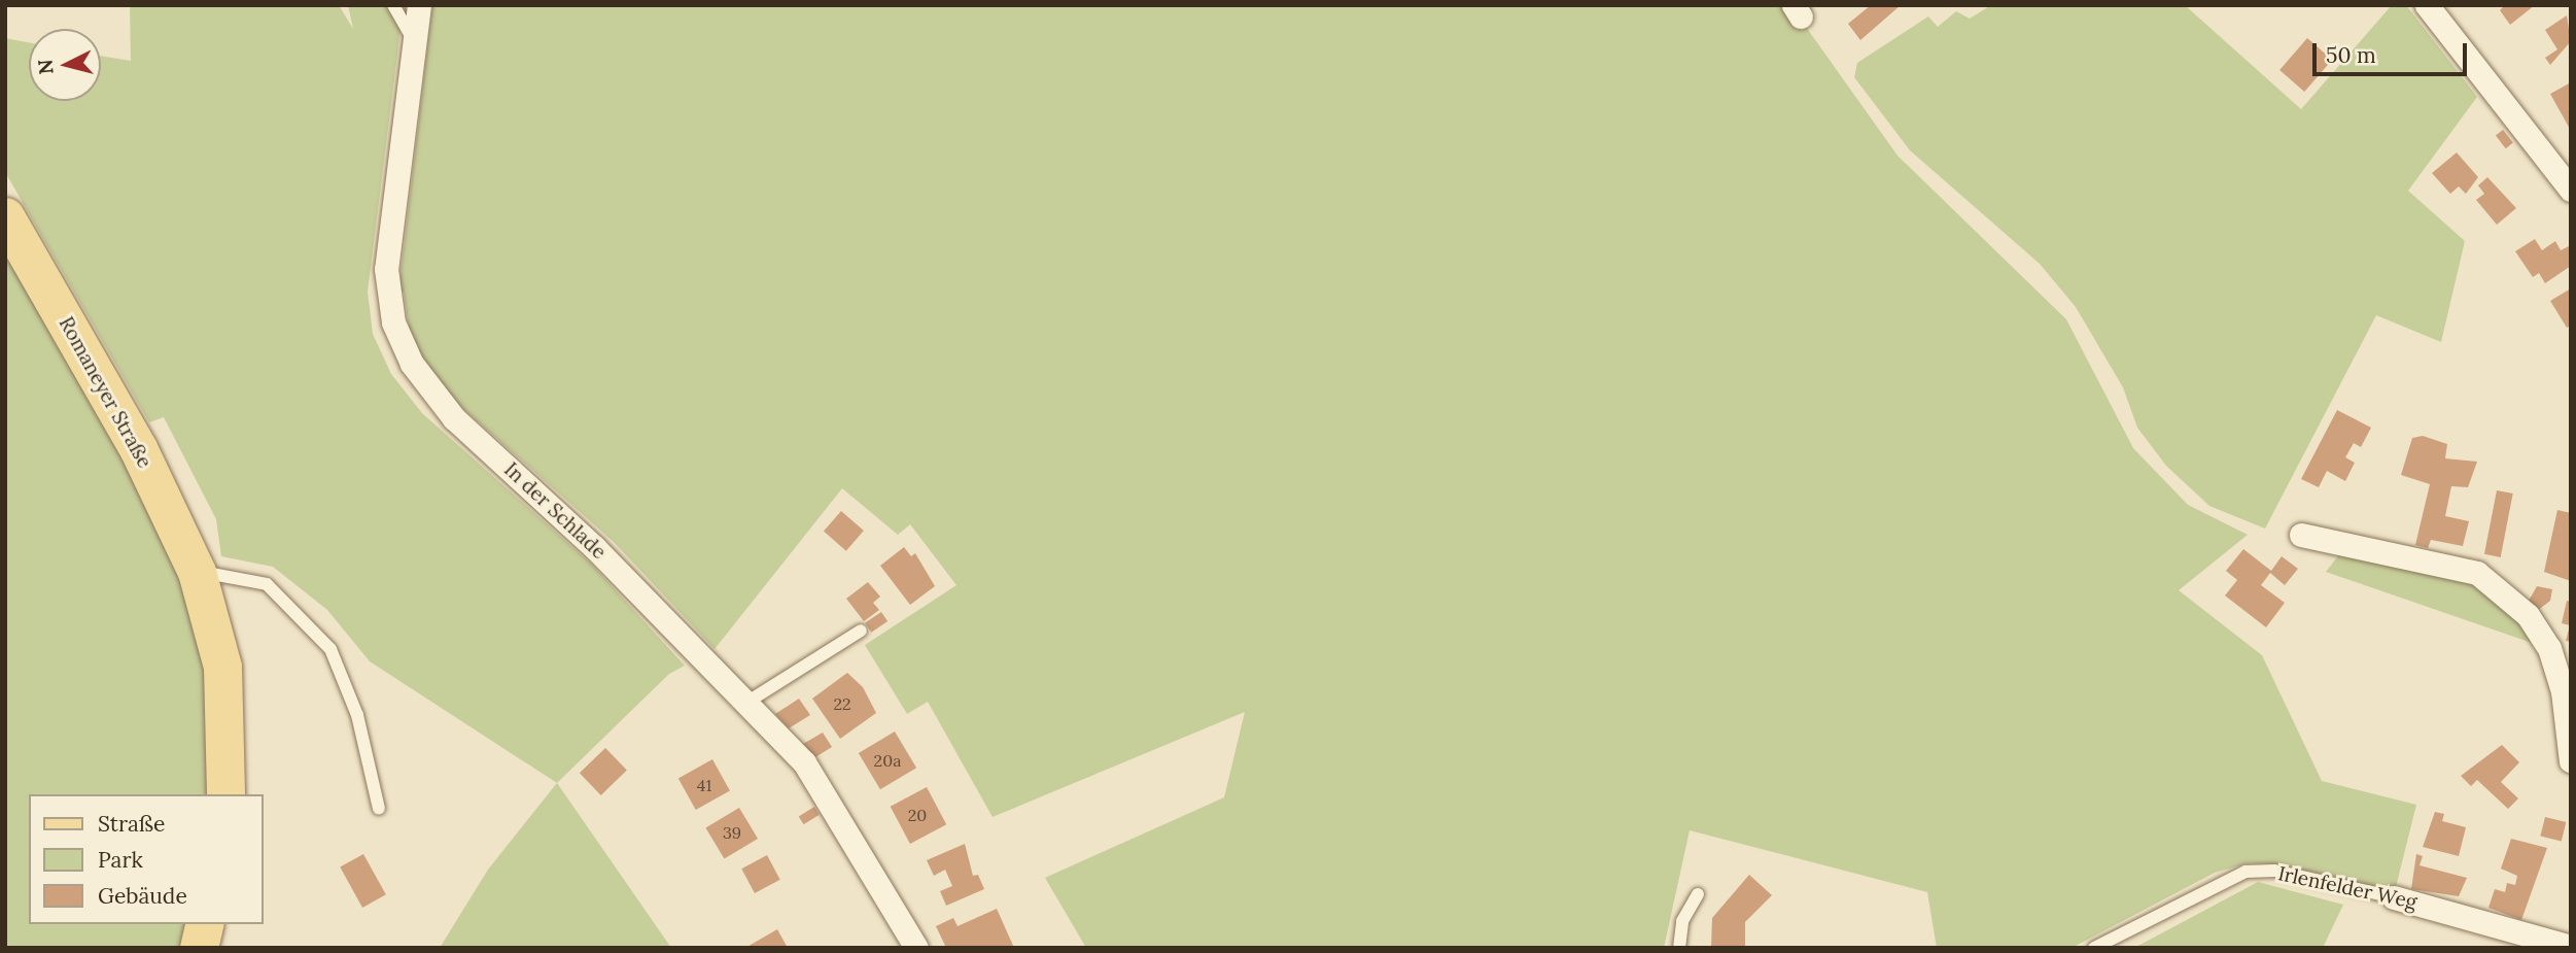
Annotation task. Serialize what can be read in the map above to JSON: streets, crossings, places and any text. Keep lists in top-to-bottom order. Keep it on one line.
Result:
{"streets":{"main road":["Romaneyer Straße"],"street":["In der Schlade","Irlenfelder Weg"]},"house_numbers":["22","20a","41","20","39"],"legend":["Straße","Park","Gebäude"],"scale_bar":"50 m","north":"left"}
